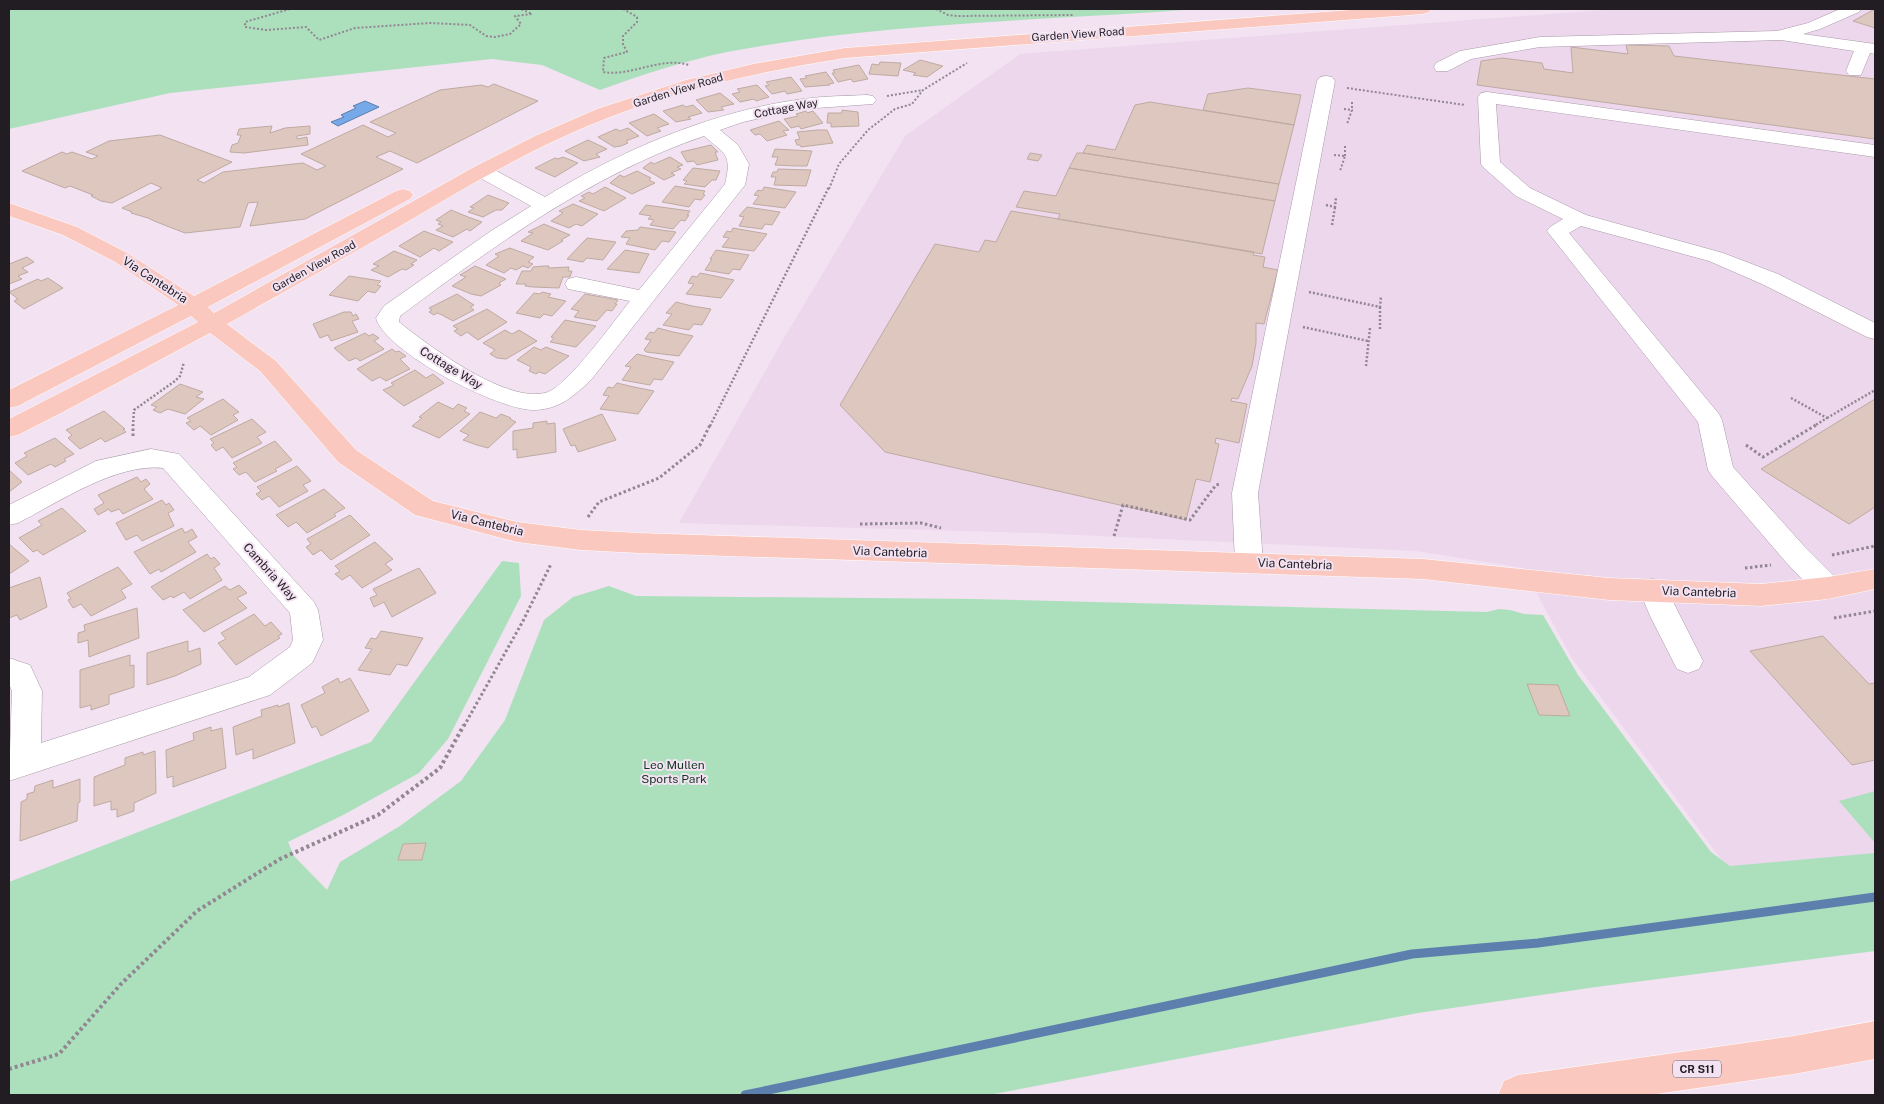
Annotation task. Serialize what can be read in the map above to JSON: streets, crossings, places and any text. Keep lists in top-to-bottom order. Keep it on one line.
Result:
{"streets":{"main road":["Garden View Road","Via Cantebria","CR S11"],"street":["Cottage Way","Cambria Way"]},"crossings":[["Garden View Road","Via Cantebria"]],"parks":["Leo Mullen Sports Park"]}
